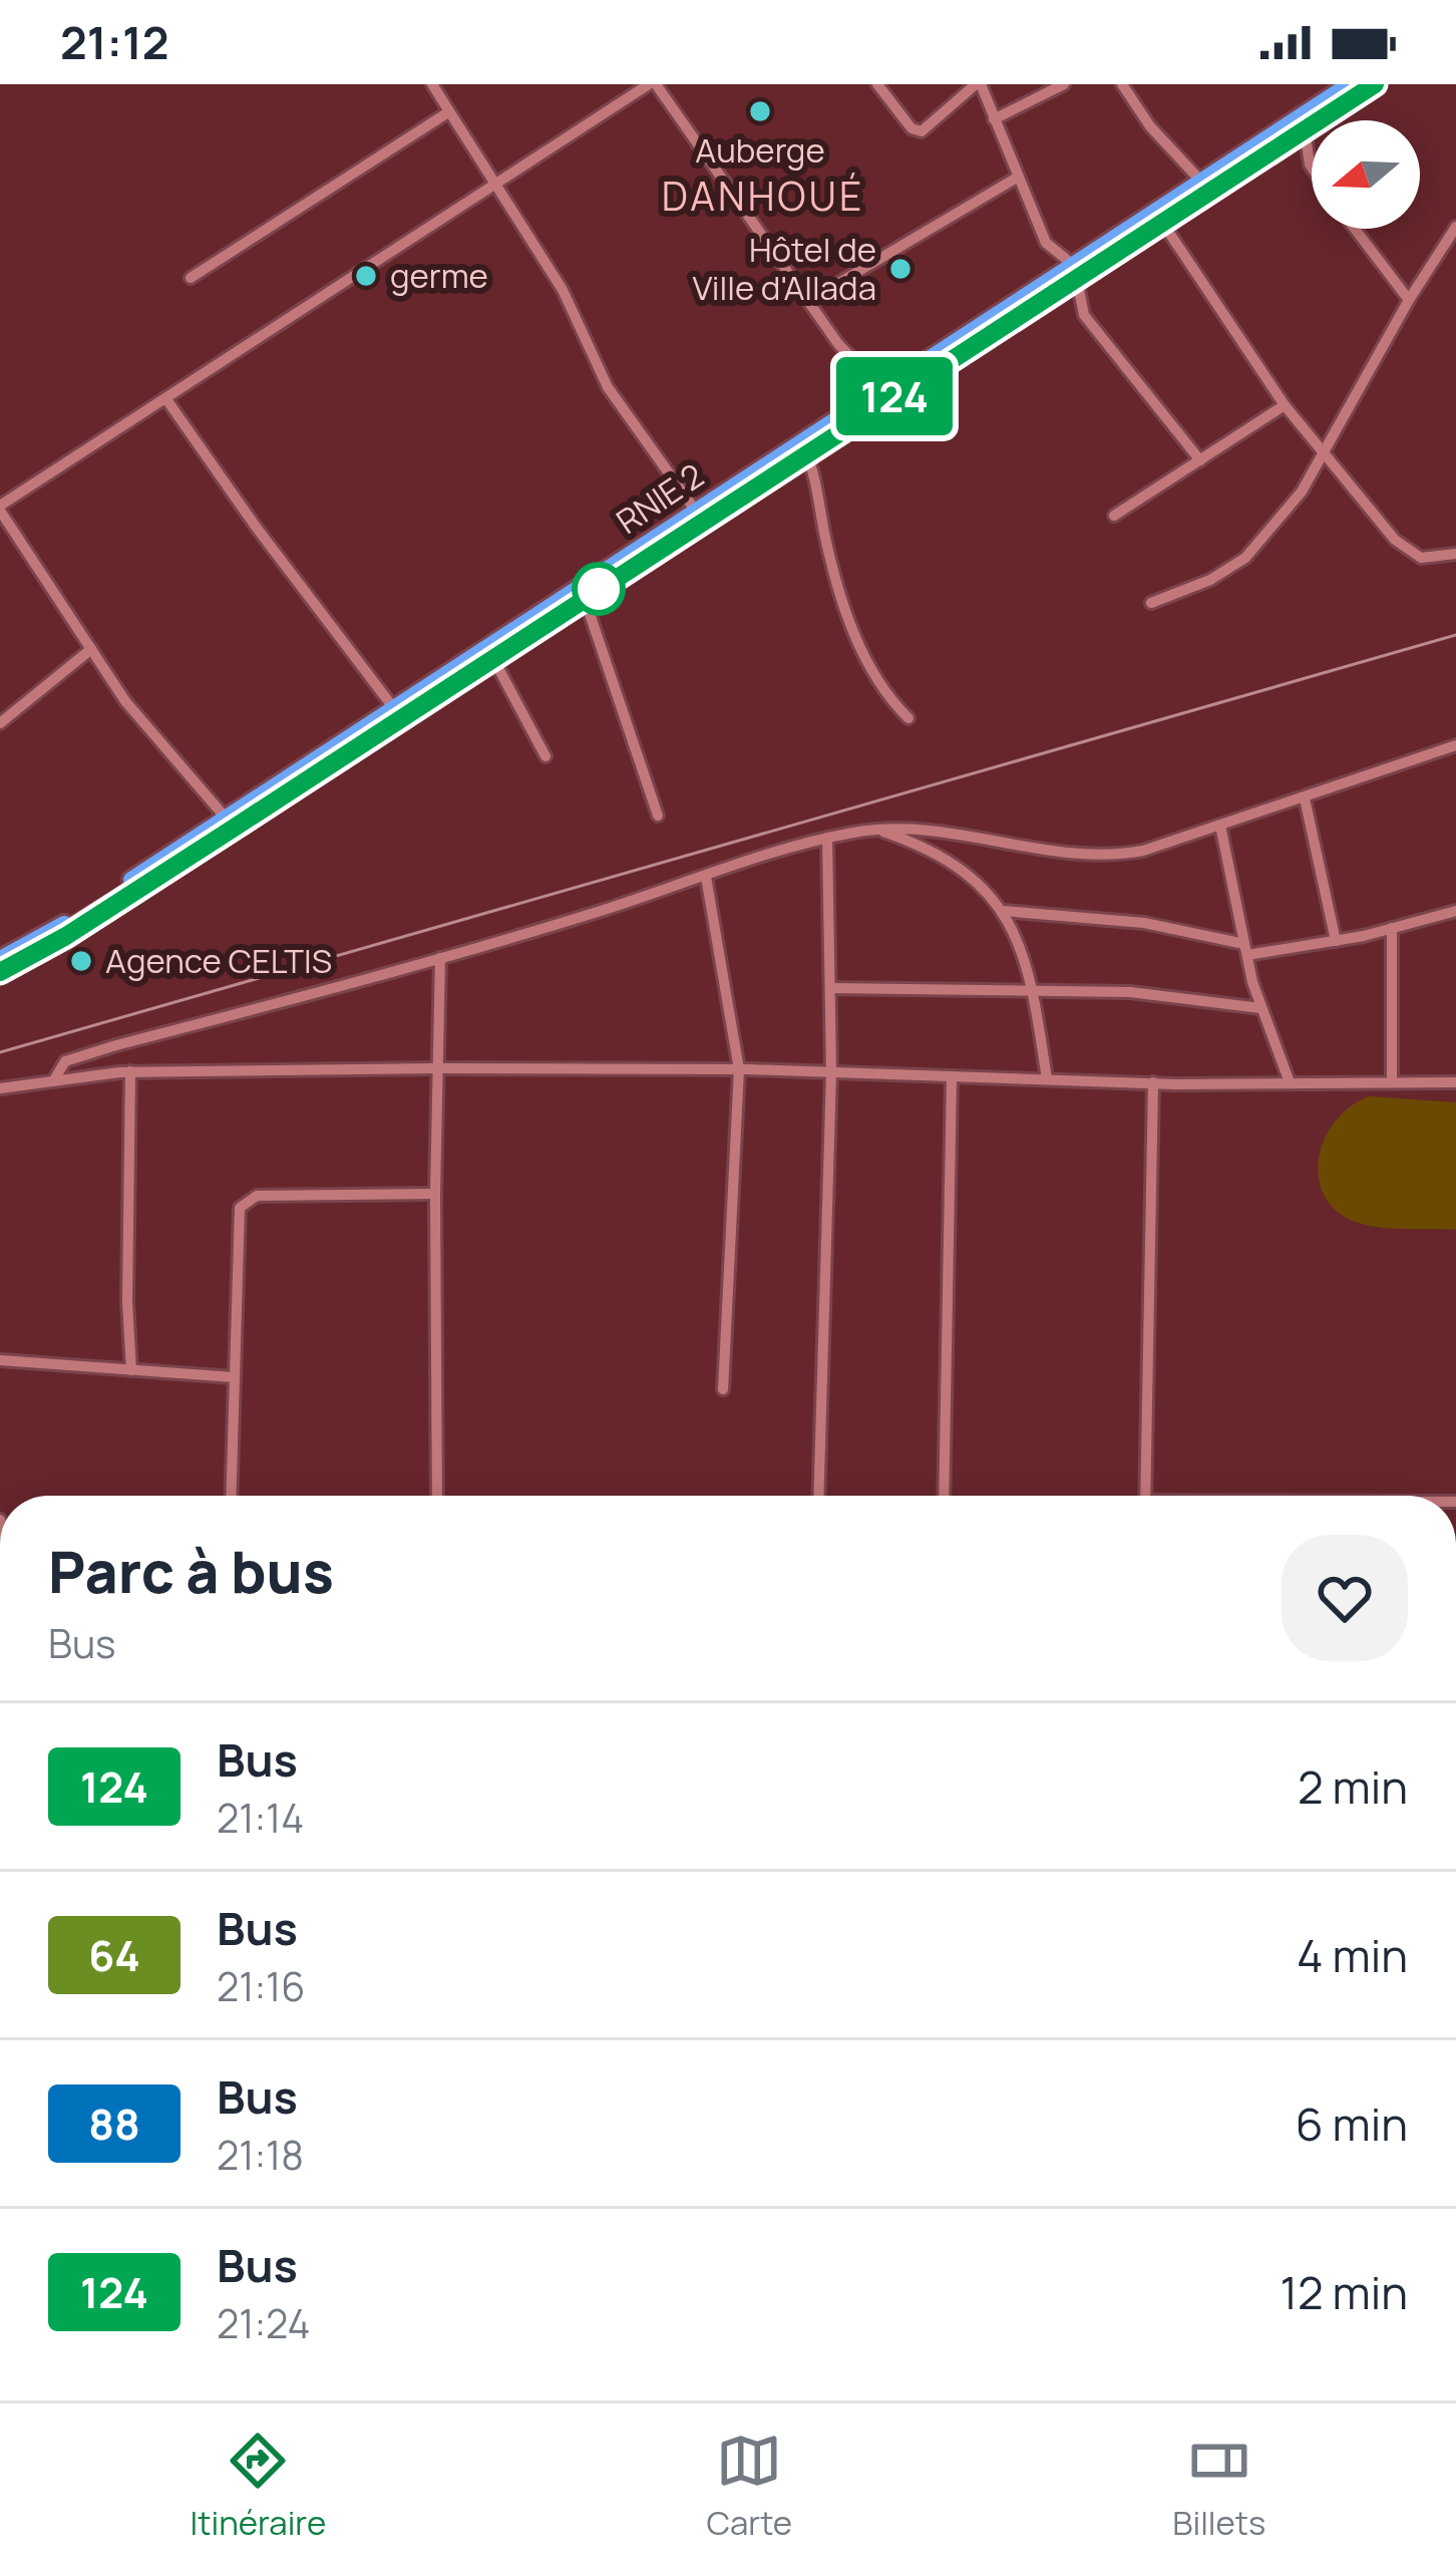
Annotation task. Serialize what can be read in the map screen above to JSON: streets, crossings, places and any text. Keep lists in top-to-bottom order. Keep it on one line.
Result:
{"streets":{"highway":["RNIE 2"]},"districts":["DANHOUÉ"],"places":["Auberge","Hôtel de Ville d'Allada","germe","Agence CELTIS"],"lines":["bus line 124"],"north":"left","page":{"status":"21:12","on_map":"124","heading":["Parc à bus","Bus"],"list":[{"mark":"124","name":"Bus","note":"21:14","value":"2 min"},{"mark":"64","name":"Bus","note":"21:16","value":"4 min"},{"mark":"88","name":"Bus","note":"21:18","value":"6 min"},{"mark":"124","name":"Bus","note":"21:24","value":"12 min"}],"tabs":["Itinéraire","Carte","Billets"]}}
